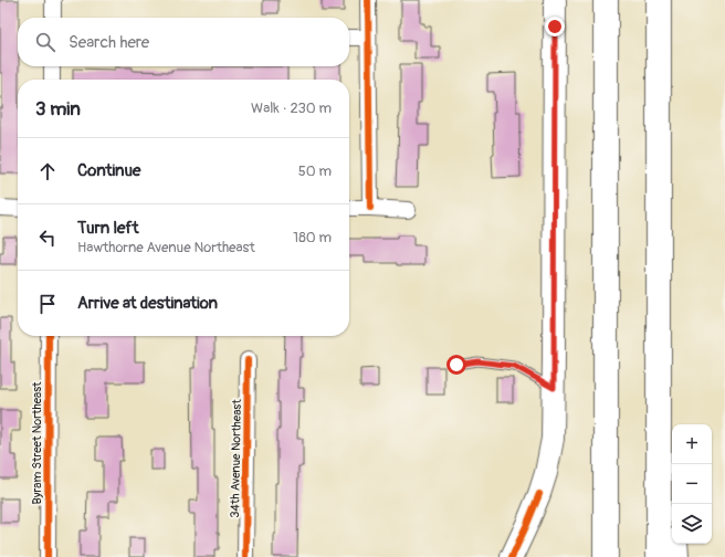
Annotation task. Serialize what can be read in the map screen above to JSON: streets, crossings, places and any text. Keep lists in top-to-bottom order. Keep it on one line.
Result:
{"streets":{"street":["Byram Street Northeast","34th Avenue Northeast"]},"page":{"search":"Search here","heading":["3 min","Walk · 230 m"],"list":[["Continue","50 m"],["Turn left","Hawthorne Avenue Northeast","180 m"],"Arrive at destination"],"map_buttons":["+","−"]}}
